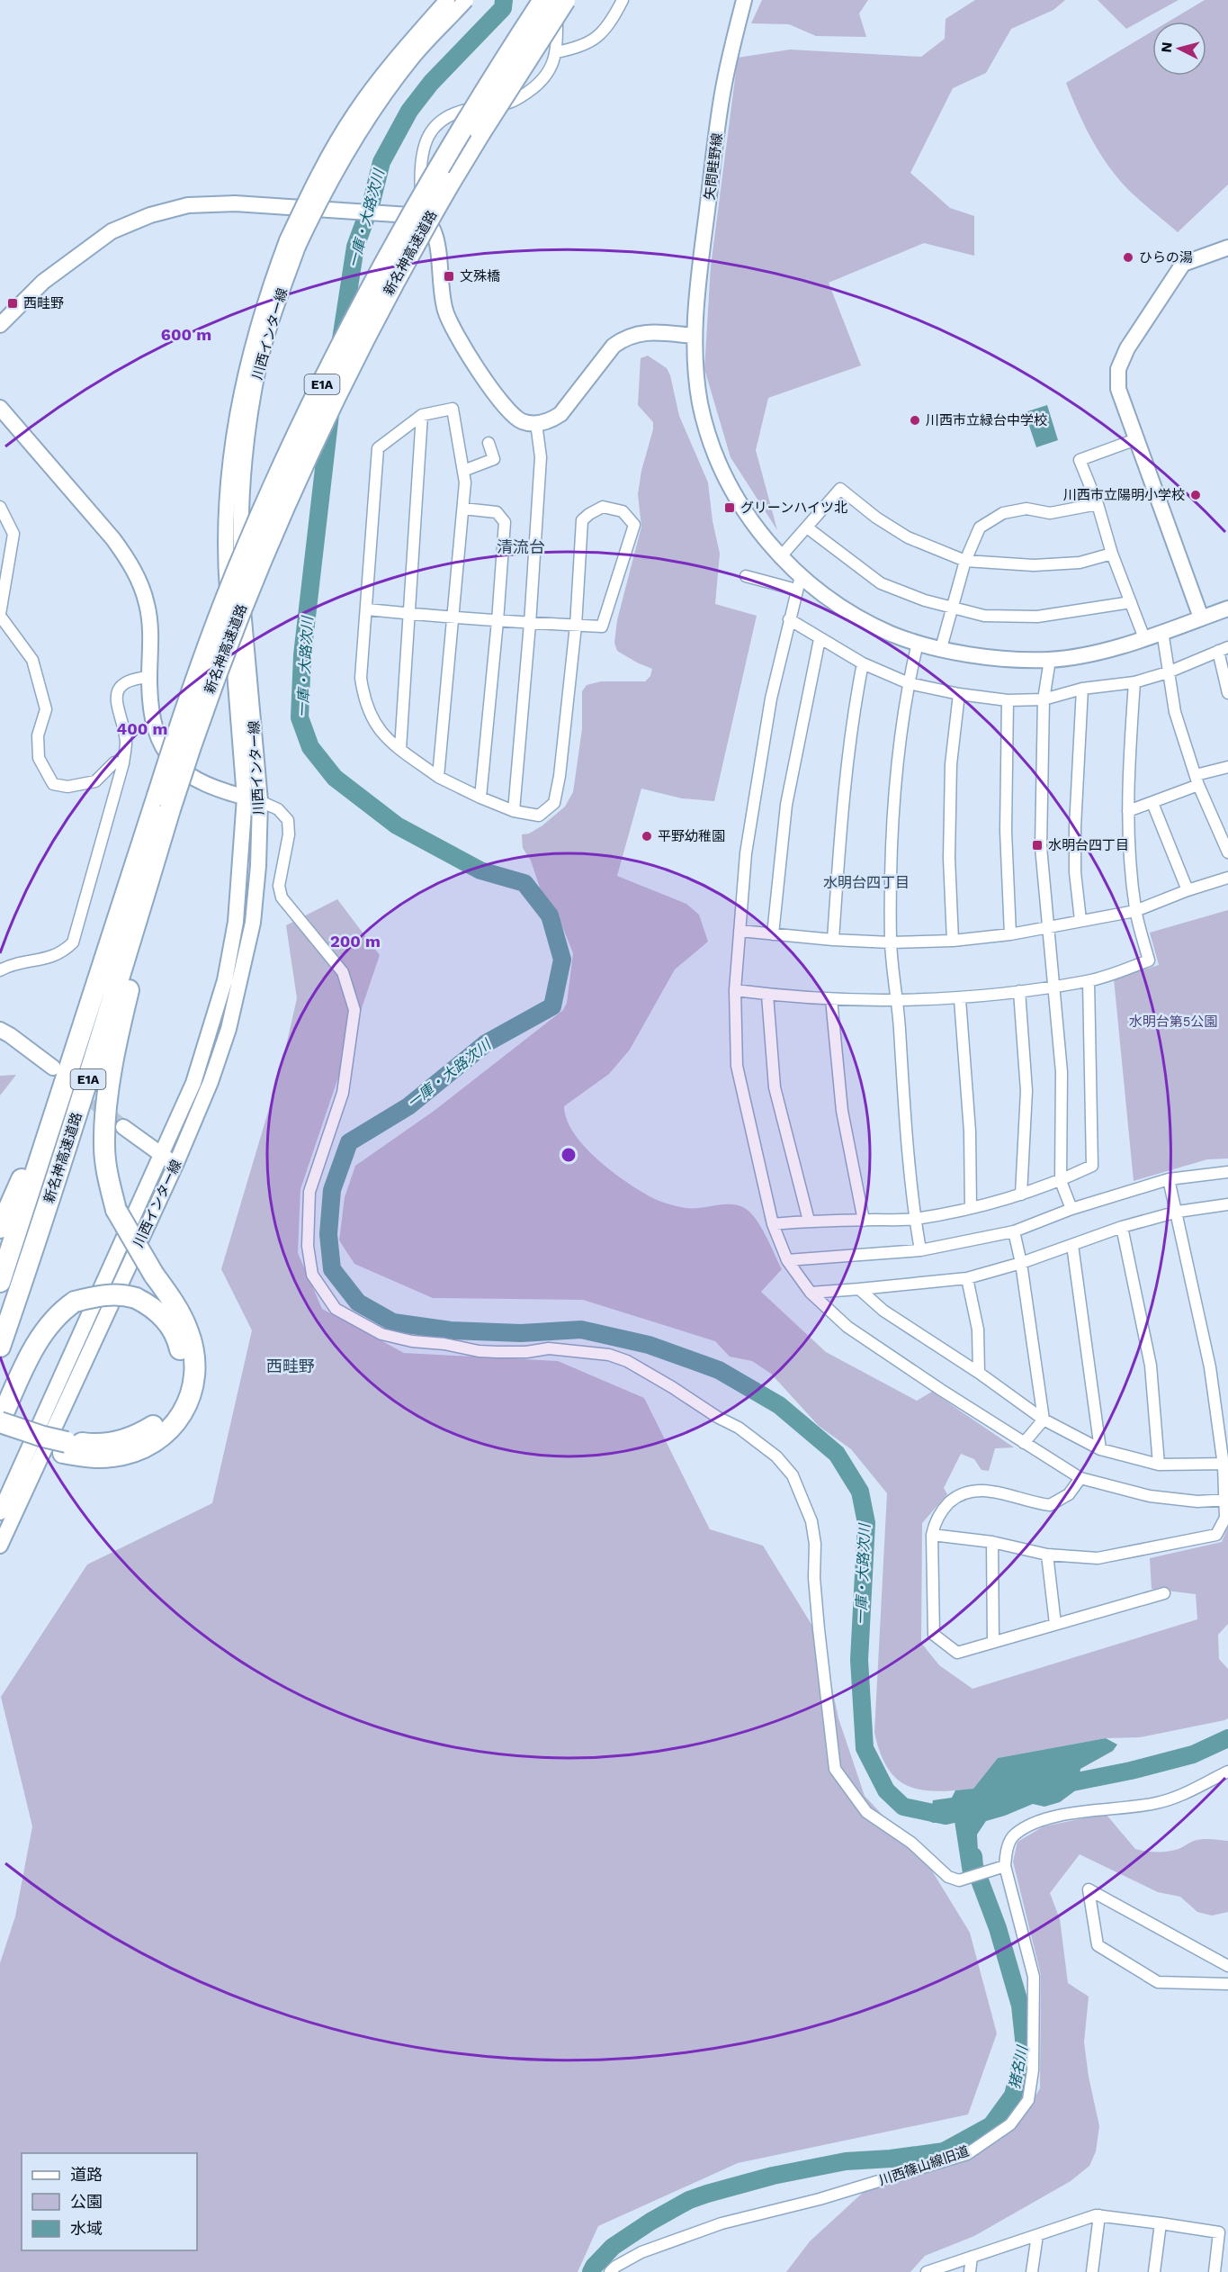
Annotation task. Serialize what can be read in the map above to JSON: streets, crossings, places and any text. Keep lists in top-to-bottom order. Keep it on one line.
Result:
{"streets":{"highway":["新名神高速道路","E1A"],"main road":["矢問畦野線","川西インター線"],"street":["川西篠山線旧道"]},"districts":["清流台","水明台四丁目","西畦野"],"water":["一庫・大路次川","猪名川"],"parks":["水明台第5公園"],"places":{"other":["ひらの湯","川西市立緑台中学校","川西市立陽明小学校","平野幼稚園"],"transit":["文殊橋","西畦野","グリーンハイツ北","水明台四丁目"]},"legend":["道路","公園","水域"],"north":"left","rings":["600 m","400 m","200 m"]}
